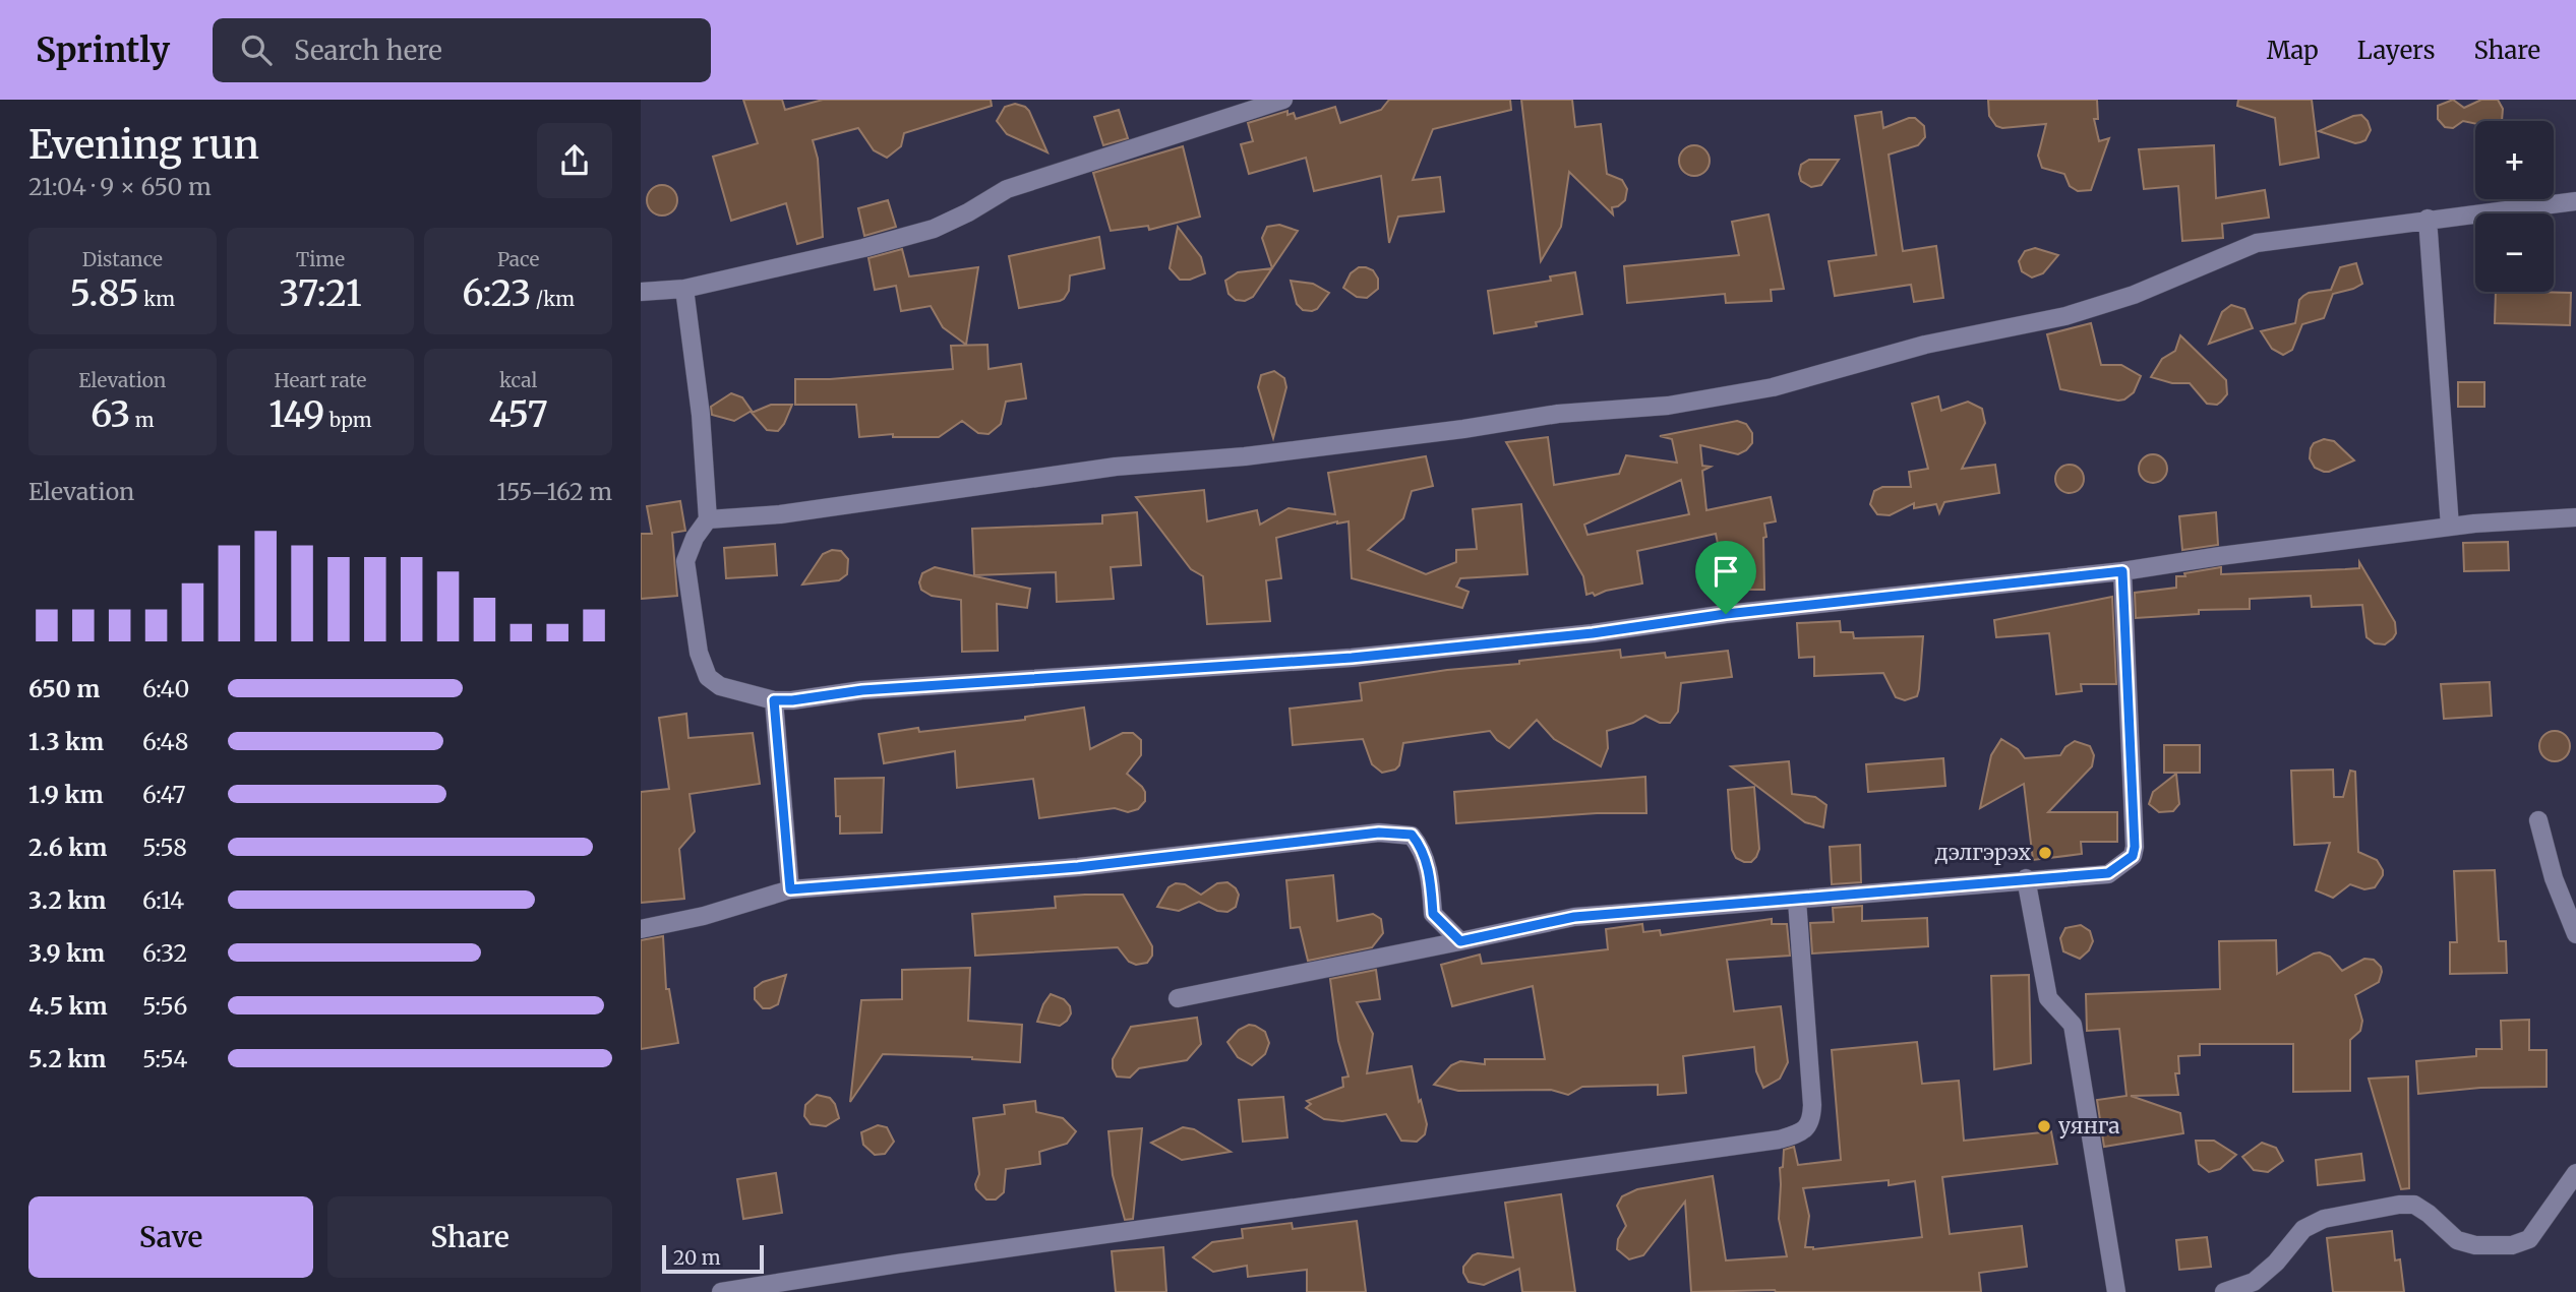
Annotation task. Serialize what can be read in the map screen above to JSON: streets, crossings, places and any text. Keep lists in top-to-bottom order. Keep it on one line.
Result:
{"places":["дэлгэрэх","уянга"],"scale_bar":"20 m","page":{"header":"Sprintly","search":"Search here","nav":["Map","Layers","Share"],"heading":["Evening run","21:04 · 9 × 650 m"],"map_buttons":["+","−"],"stats":[["Distance","5.85 km"],["Time","37:21"],["Pace","6:23 /km"],["Elevation","63 m"],["Heart rate","149 bpm"],["kcal","457"]],"chart":["Elevation","155–162 m"],"list":[{"name":"650 m","note":"6:40"},{"name":"1.3 km","note":"6:48"},{"name":"1.9 km","note":"6:47"},{"name":"2.6 km","note":"5:58"},{"name":"3.2 km","note":"6:14"},{"name":"3.9 km","note":"6:32"},{"name":"4.5 km","note":"5:56"},{"name":"5.2 km","note":"5:54"}],"buttons":["Save","Share"],"scale":"20 m"}}
